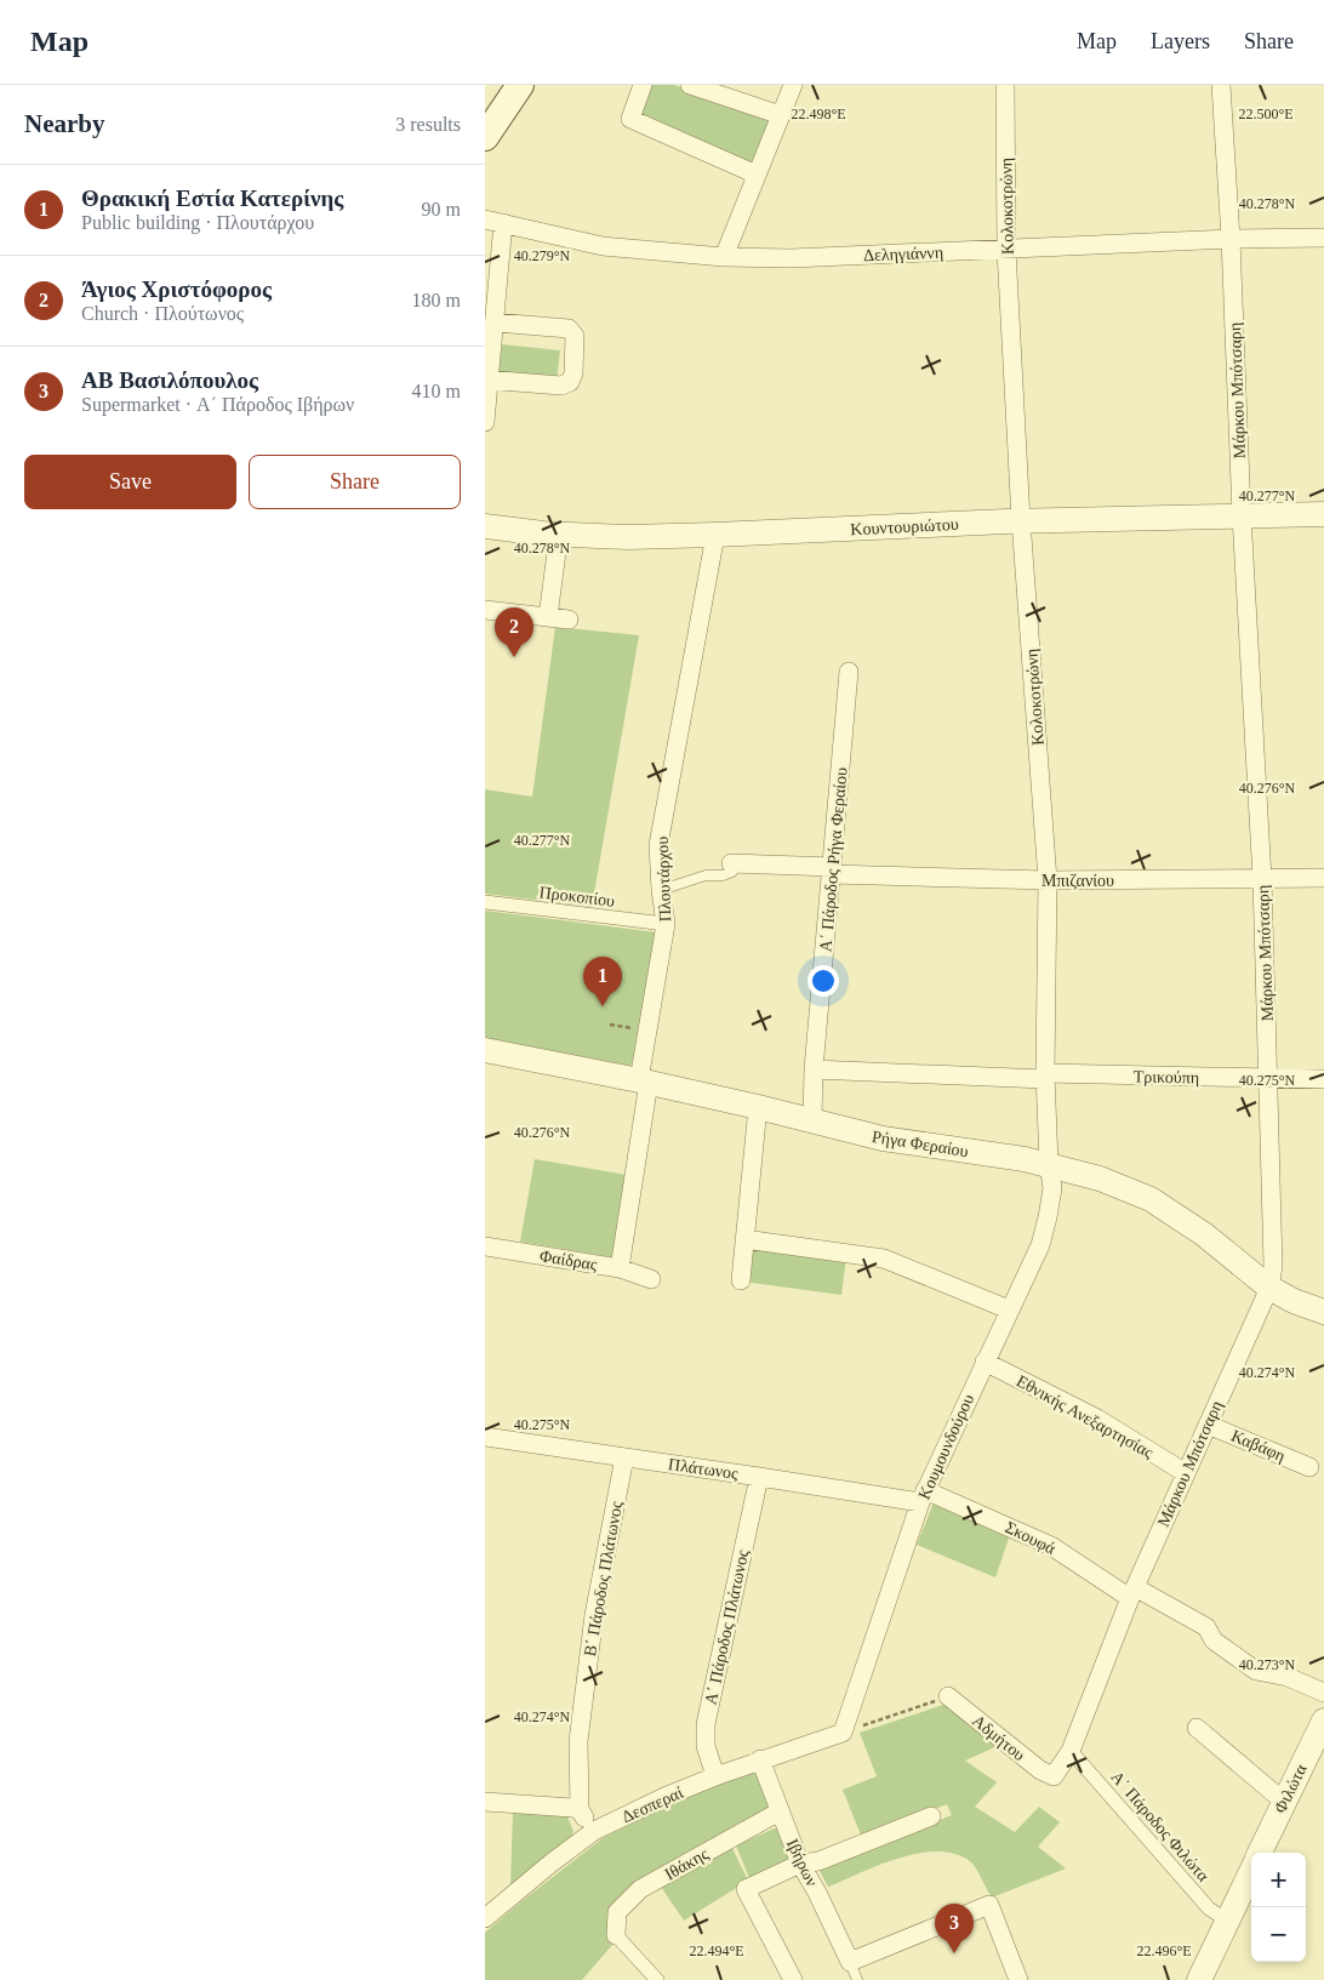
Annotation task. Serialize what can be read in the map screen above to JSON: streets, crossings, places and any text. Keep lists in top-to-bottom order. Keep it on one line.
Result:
{"streets":{"street":["Κολοκοτρώνη","Δεληγιάννη","Μάρκου Μπότσαρη","Κουντουριώτου","Α΄ Πάροδος Ρήγα Φεραίου","Πλουτάρχου","Μπιζανίου","Προκοπίου","Τρικούπη","Ρήγα Φεραίου","Φαίδρας","Εθνικής Ανεξαρτησίας","Καβάφη","Κουμουνδούρου","Πλάτωνος","Σκουφά","Β΄ Πάροδος Πλάτωνος","Α΄ Πάροδος Πλάτωνος","Αδμήτου","Φιλώτα","Δεσπεραί","Α΄ Πάροδος Φιλώτα","Ιβήρων","Ιθάκης"]},"crossings":[["Κολοκοτρώνη","Δεληγιάννη"],["Κολοκοτρώνη","Κουντουριώτου"],["Κολοκοτρώνη","Μπιζανίου"],["Κολοκοτρώνη","Τρικούπη"],["Κολοκοτρώνη","Ρήγα Φεραίου"],["Κολοκοτρώνη","Κουμουνδούρου"],["Δεληγιάννη","Μάρκου Μπότσαρη"],["Μάρκου Μπότσαρη","Κουντουριώτου"],["Μάρκου Μπότσαρη","Μπιζανίου"],["Μάρκου Μπότσαρη","Τρικούπη"],["Μάρκου Μπότσαρη","Ρήγα Φεραίου"],["Μάρκου Μπότσαρη","Εθνικής Ανεξαρτησίας"],["Μάρκου Μπότσαρη","Καβάφη"],["Μάρκου Μπότσαρη","Σκουφά"],["Μάρκου Μπότσαρη","Αδμήτου"],["Μάρκου Μπότσαρη","Α΄ Πάροδος Φιλώτα"],["Κουντουριώτου","Πλουτάρχου"],["Α΄ Πάροδος Ρήγα Φεραίου","Μπιζανίου"],["Α΄ Πάροδος Ρήγα Φεραίου","Τρικούπη"],["Α΄ Πάροδος Ρήγα Φεραίου","Ρήγα Φεραίου"],["Πλουτάρχου","Προκοπίου"],["Πλουτάρχου","Ρήγα Φεραίου"],["Πλουτάρχου","Φαίδρας"],["Ρήγα Φεραίου","Κουμουνδούρου"],["Εθνικής Ανεξαρτησίας","Κουμουνδούρου"],["Κουμουνδούρου","Πλάτωνος"],["Κουμουνδούρου","Σκουφά"],["Κουμουνδούρου","Δεσπεραί"],["Πλάτωνος","Σκουφά"],["Πλάτωνος","Β΄ Πάροδος Πλάτωνος"],["Πλάτωνος","Α΄ Πάροδος Πλάτωνος"],["Α΄ Πάροδος Πλάτωνος","Δεσπεραί"],["Φιλώτα","Α΄ Πάροδος Φιλώτα"],["Δεσπεραί","Ιβήρων"],["Ιβήρων","Ιθάκης"]],"page":{"header":"Map","nav":["Map","Layers","Share"],"heading":["Nearby","3 results"],"list":[{"mark":"1","name":"Θρακική Εστία Κατερίνης","note":"Public building · Πλουτάρχου","value":"90 m"},{"mark":"2","name":"Άγιος Χριστόφορος","note":"Church · Πλούτωνος","value":"180 m"},{"mark":"3","name":"ΑΒ Βασιλόπουλος","note":"Supermarket · Α΄ Πάροδος Ιβήρων","value":"410 m"}],"buttons":["Save","Share"],"pins":["2","1","3"],"map_buttons":["+","−"]},"coordinates":["22.498°E","22.500°E","40.278°N","40.279°N","40.277°N","40.276°N","40.275°N","40.274°N","40.273°N","22.494°E","22.496°E"]}
